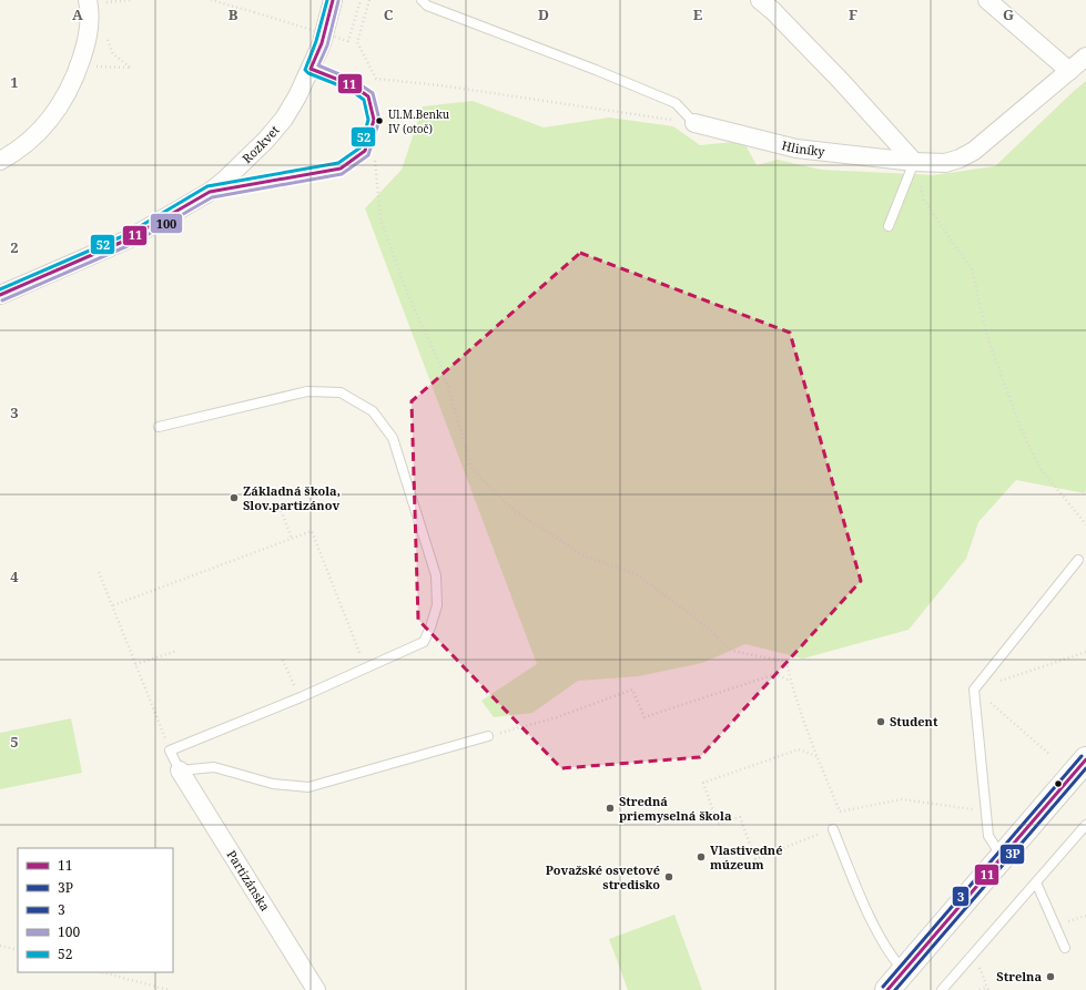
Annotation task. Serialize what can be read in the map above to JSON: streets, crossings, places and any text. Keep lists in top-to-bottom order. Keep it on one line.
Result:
{"streets":{"street":["Rozkvet","Hliníky","Partizánska"]},"places":["Ul.M.Benku IV (otoč)","Základná škola, Slov.partizánov","Student","Stredná priemyselná škola","Vlastivedné múzeum","Považské osvetové stredisko","Strelna"],"lines":["transit line 11","transit line 52","transit line 100","transit line 3","transit line 3P"],"legend":["11","3P","3","100","52"],"grid":{"columns":["A","B","C","D","E","F","G"],"rows":["1","2","3","4","5"]}}
